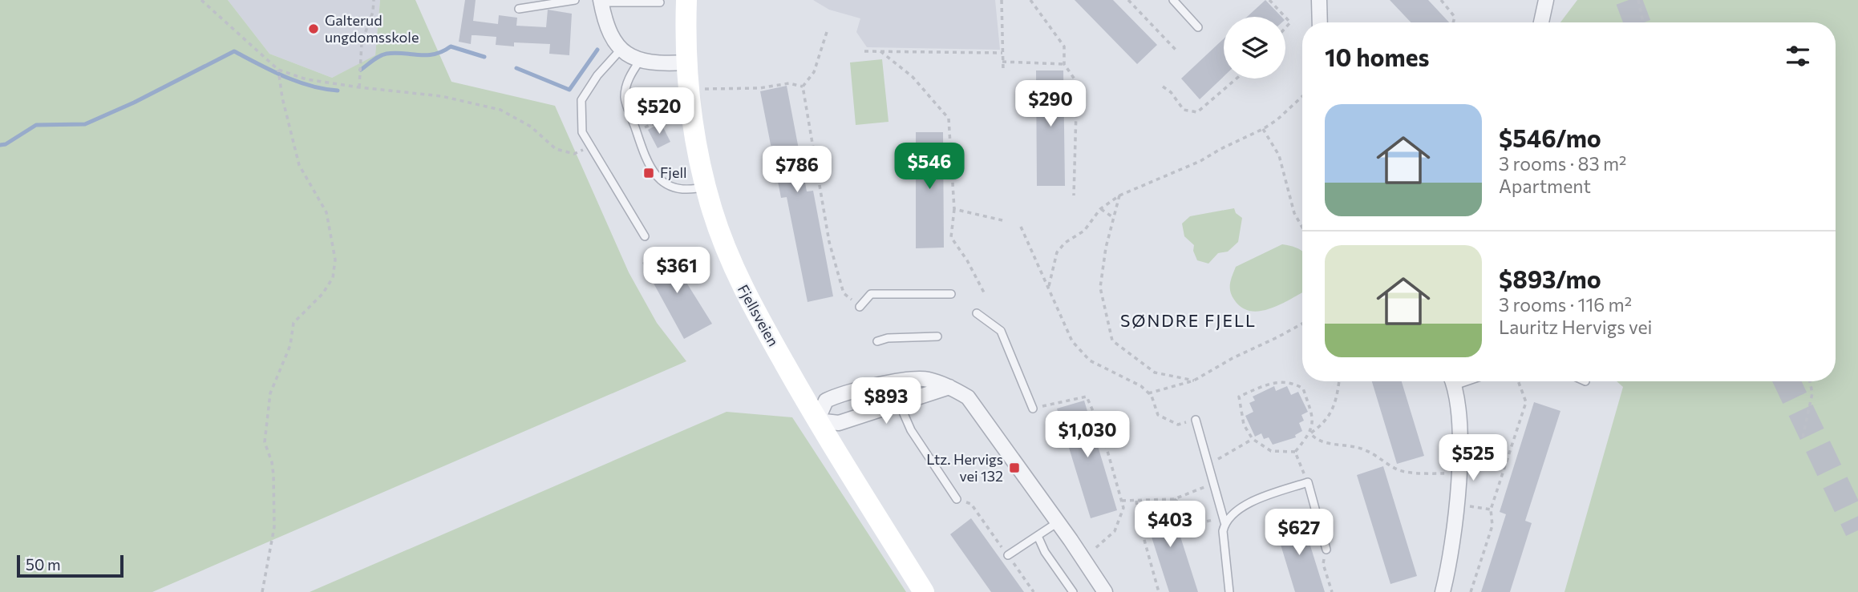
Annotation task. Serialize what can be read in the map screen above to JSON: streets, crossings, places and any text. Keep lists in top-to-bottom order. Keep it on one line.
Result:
{"streets":{"main road":["Fjellsveien"]},"districts":["SØNDRE FJELL"],"places":{"other":["Galterud ungdomsskole"],"transit":["Fjell","Ltz. Hervigs vei 132"]},"scale_bar":"50 m","page":{"heading":"10 homes","price":["$290","$520","$546","$786","$361","$893","$1,030","$525","$403","$627"],"list":[{"name":"$546/mo","note":"3 rooms · 83 m² · Apartment"},{"name":"$893/mo","note":"3 rooms · 116 m² · Lauritz Hervigs vei"}],"scale":"50 m"}}
